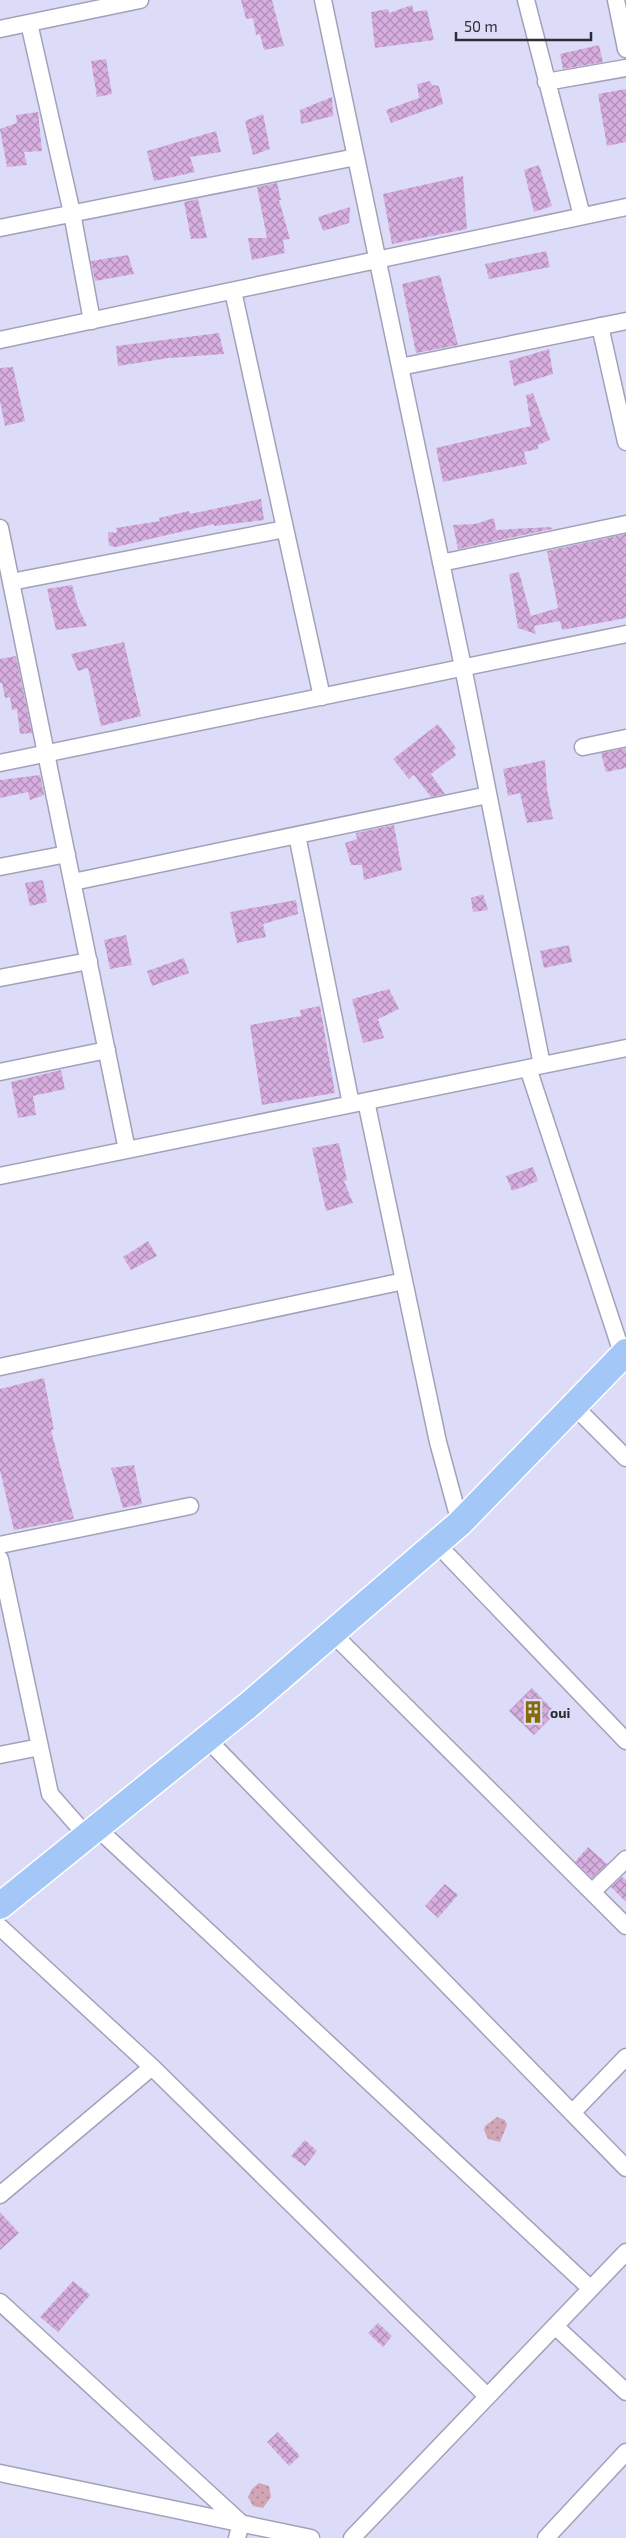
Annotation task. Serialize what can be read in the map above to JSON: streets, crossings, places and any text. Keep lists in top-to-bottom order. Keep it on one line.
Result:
{"places":{"building":["oui"]},"scale_bar":"50 m"}
